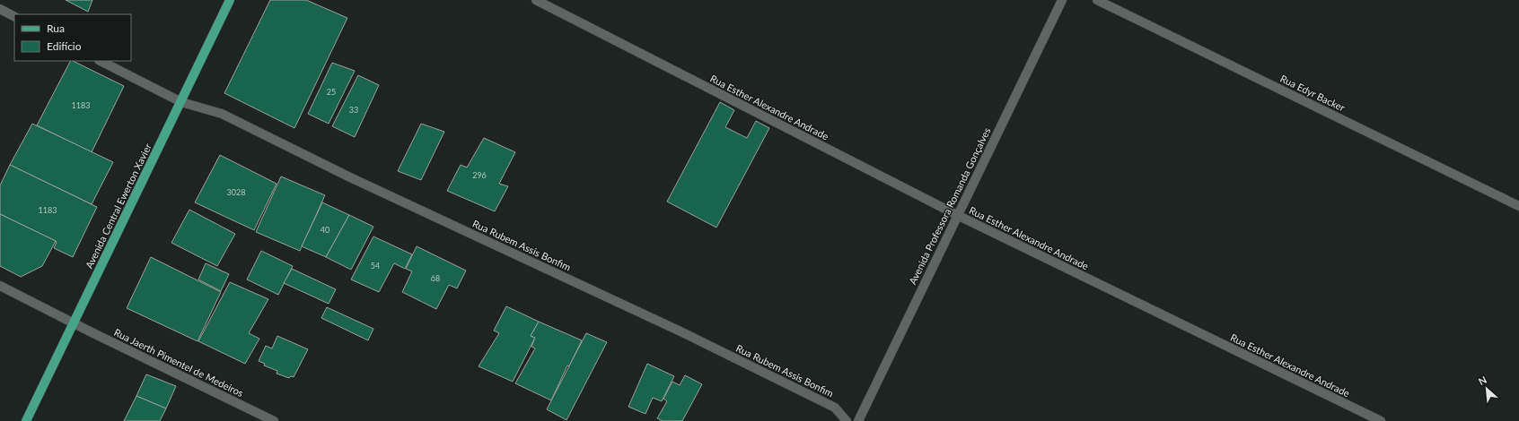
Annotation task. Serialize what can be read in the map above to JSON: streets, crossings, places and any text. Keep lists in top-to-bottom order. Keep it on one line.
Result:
{"streets":{"main road":["Avenida Central Ewerton Xavier"],"street":["Rua Edyr Backer","Rua Esther Alexandre Andrade","Avenida Professora Romanda Gonçalves","Rua Rubem Assis Bonfim","Rua Jaerth Pimentel de Medeiros"]},"crossings":[["Rua Esther Alexandre Andrade","Avenida Professora Romanda Gonçalves"],["Avenida Central Ewerton Xavier","Rua Rubem Assis Bonfim"],["Avenida Central Ewerton Xavier","Rua Jaerth Pimentel de Medeiros"]],"house_numbers":["25","1183","33","296","3028","1183","40","54","68"],"legend":["Rua","Edifício"],"north":"top left"}
